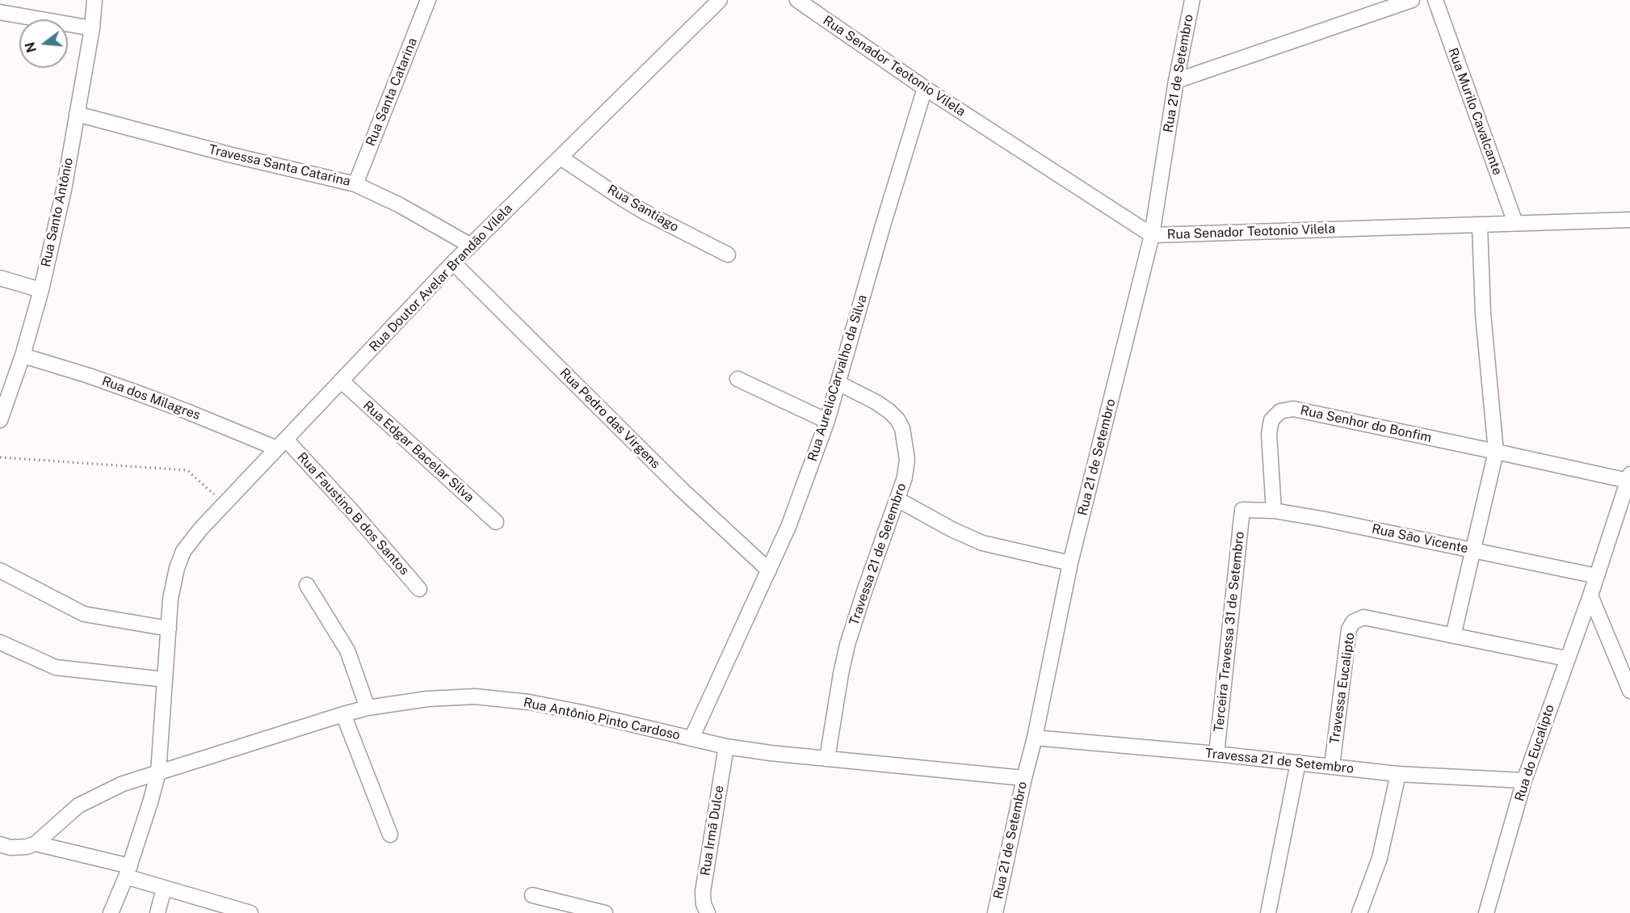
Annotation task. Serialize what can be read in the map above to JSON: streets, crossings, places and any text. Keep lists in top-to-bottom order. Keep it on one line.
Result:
{"streets":{"street":["Rua Senador Teotonio Vilela","Rua 21 de Setembro","Rua Santa Catarina","Rua Murilo Cavalcante","Travessa Santa Catarina","Rua Santiago","Rua Santo Antônio","Rua Doutor Avelar Brandão Vilela","Rua AurelioCarvalho da Silva","Rua dos Milagres","Rua Pedro das Virgens","Rua Senhor do Bonfim","Rua Edgar Bacelar Silva","Rua Faustino B dos Santos","Rua São Vicente","Travessa 21 de Setembro","Terceira Travessa 31 de Setembro","Travessa Eucalipto","Rua Antônio Pinto Cardoso","Rua do Eucalipto","Rua Irmã Dulce"]},"crossings":[["Rua Senador Teotonio Vilela","Rua 21 de Setembro"],["Rua Senador Teotonio Vilela","Rua Murilo Cavalcante"],["Rua Senador Teotonio Vilela","Rua AurelioCarvalho da Silva"],["Rua 21 de Setembro","Travessa 21 de Setembro"],["Rua 21 de Setembro","Rua Antônio Pinto Cardoso"],["Rua Santa Catarina","Travessa Santa Catarina"],["Travessa Santa Catarina","Rua Santo Antônio"],["Travessa Santa Catarina","Rua Doutor Avelar Brandão Vilela"],["Rua Santiago","Rua Doutor Avelar Brandão Vilela"],["Rua Santo Antônio","Rua dos Milagres"],["Rua Doutor Avelar Brandão Vilela","Rua dos Milagres"],["Rua Doutor Avelar Brandão Vilela","Rua Pedro das Virgens"],["Rua Doutor Avelar Brandão Vilela","Rua Edgar Bacelar Silva"],["Rua Doutor Avelar Brandão Vilela","Rua Faustino B dos Santos"],["Rua Doutor Avelar Brandão Vilela","Rua Antônio Pinto Cardoso"],["Rua AurelioCarvalho da Silva","Rua Pedro das Virgens"],["Rua AurelioCarvalho da Silva","Travessa 21 de Setembro"],["Rua AurelioCarvalho da Silva","Rua Antônio Pinto Cardoso"],["Rua dos Milagres","Rua Faustino B dos Santos"],["Rua Senhor do Bonfim","Rua São Vicente"],["Rua Senhor do Bonfim","Rua do Eucalipto"],["Rua São Vicente","Terceira Travessa 31 de Setembro"],["Rua São Vicente","Rua do Eucalipto"],["Travessa 21 de Setembro","Terceira Travessa 31 de Setembro"],["Travessa 21 de Setembro","Travessa Eucalipto"],["Travessa 21 de Setembro","Rua Antônio Pinto Cardoso"],["Travessa 21 de Setembro","Rua do Eucalipto"],["Rua Antônio Pinto Cardoso","Rua Irmã Dulce"]],"north":"left"}
